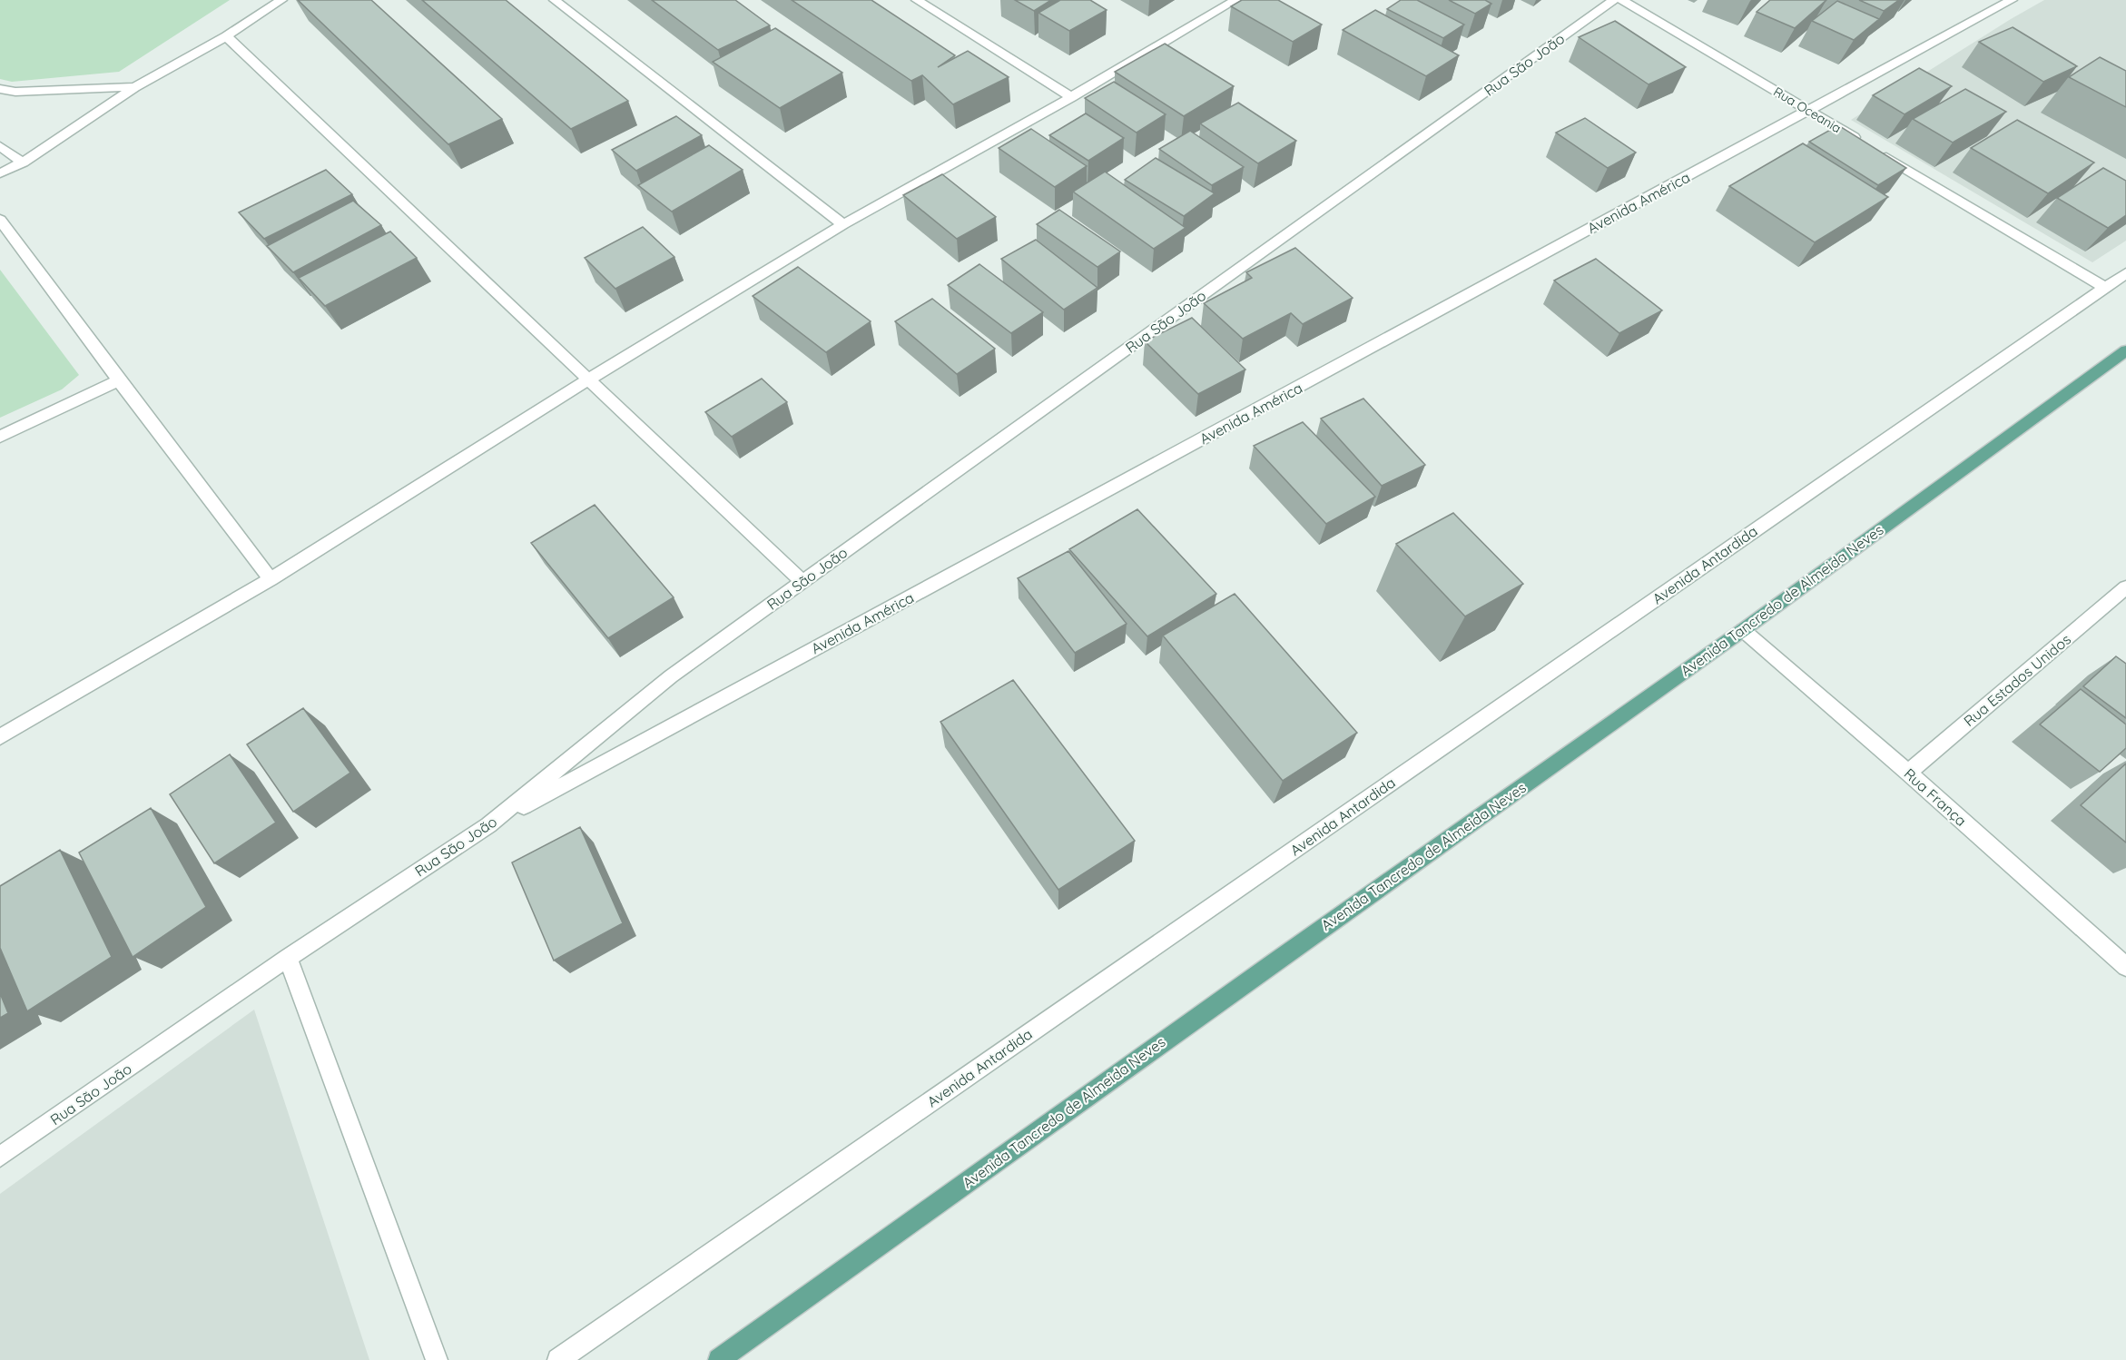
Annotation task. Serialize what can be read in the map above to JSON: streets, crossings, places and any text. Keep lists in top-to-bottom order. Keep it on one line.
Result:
{"streets":{"main road":["Avenida Tancredo de Almeida Neves"],"street":["Rua São João","Rua Oceania","Avenida América","Avenida Antardida","Rua Estados Unidos","Rua França"]},"crossings":[["Rua São João","Avenida América"],["Rua Oceania","Avenida América"],["Rua Oceania","Avenida Antardida"],["Avenida Tancredo de Almeida Neves","Rua França"],["Rua Estados Unidos","Rua França"]]}
